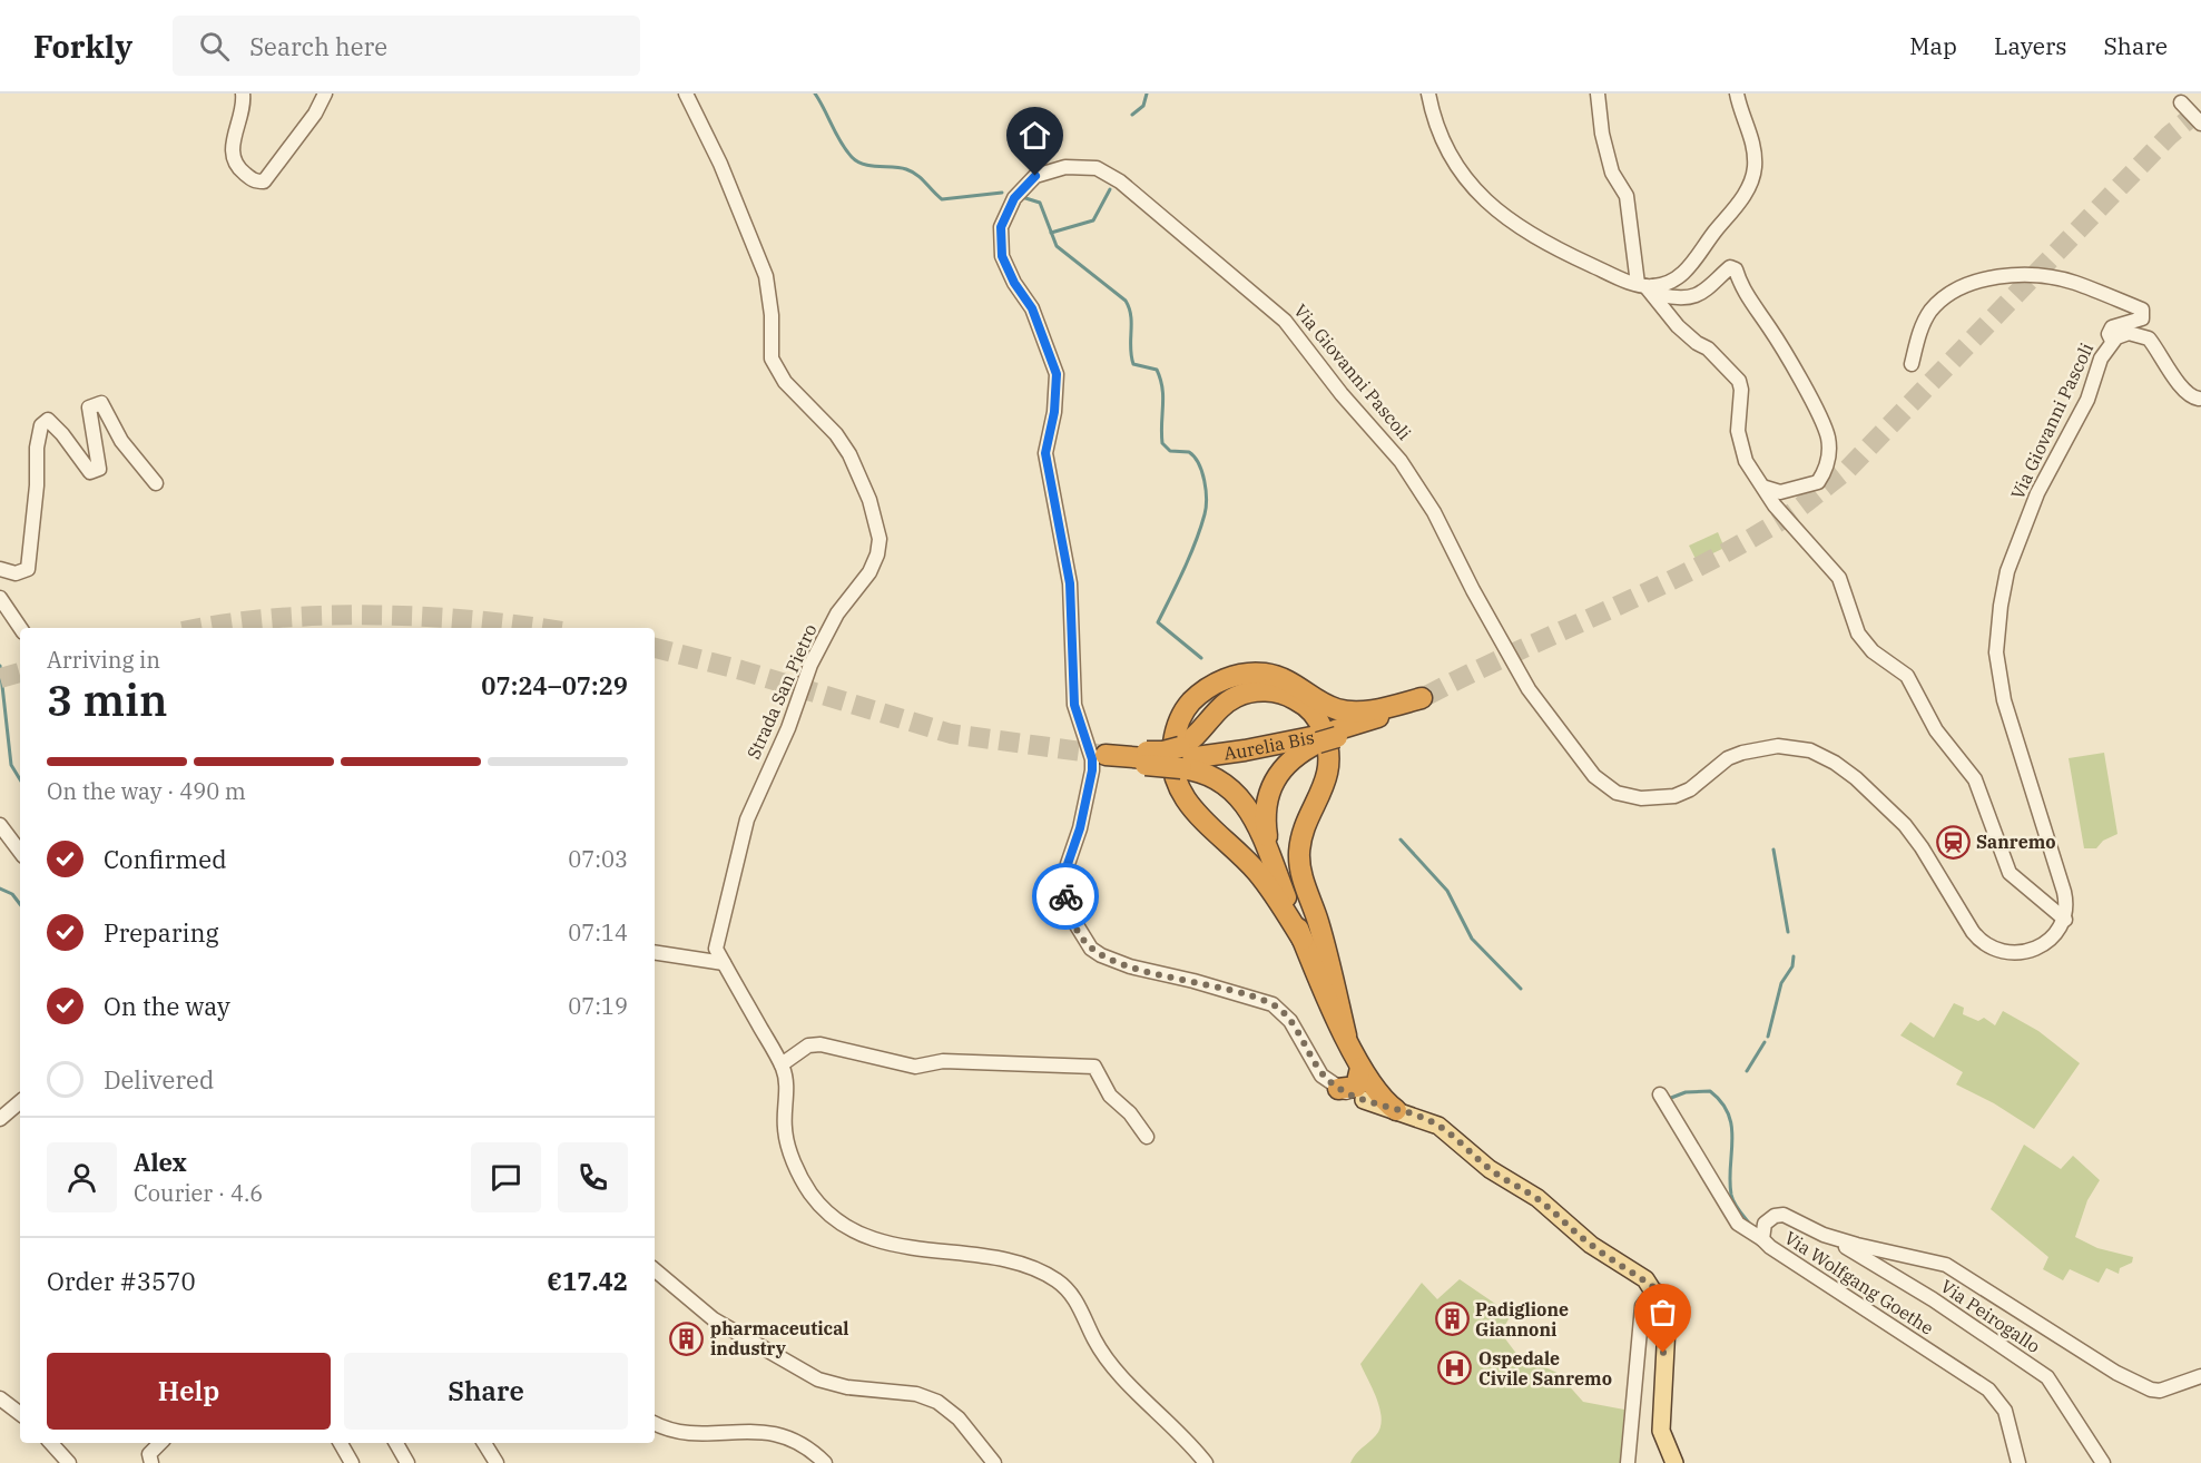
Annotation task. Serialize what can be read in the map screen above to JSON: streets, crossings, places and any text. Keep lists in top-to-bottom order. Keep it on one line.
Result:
{"streets":{"highway":["Aurelia Bis"],"street":["Via Giovanni Pascoli","Strada San Pietro","Via Wolfgang Goethe","Via Peirogallo"]},"crossings":[["Via Wolfgang Goethe","Via Peirogallo"]],"places":{"station":["Sanremo"],"building":["Padiglione Giannoni","pharmaceutical industry"],"hospital":["Ospedale Civile Sanremo"]},"page":{"header":"Forkly","search":"Search here","nav":["Map","Layers","Share"],"heading":["3 min","Arriving in","07:24–07:29"],"panel":["Alex","Courier · 4.6","Order #3570","€17.42"],"bar":"On the way · 490 m","list":[["Confirmed","07:03"],["Preparing","07:14"],["On the way","07:19"],"Delivered"],"buttons":["Help","Share"]}}
